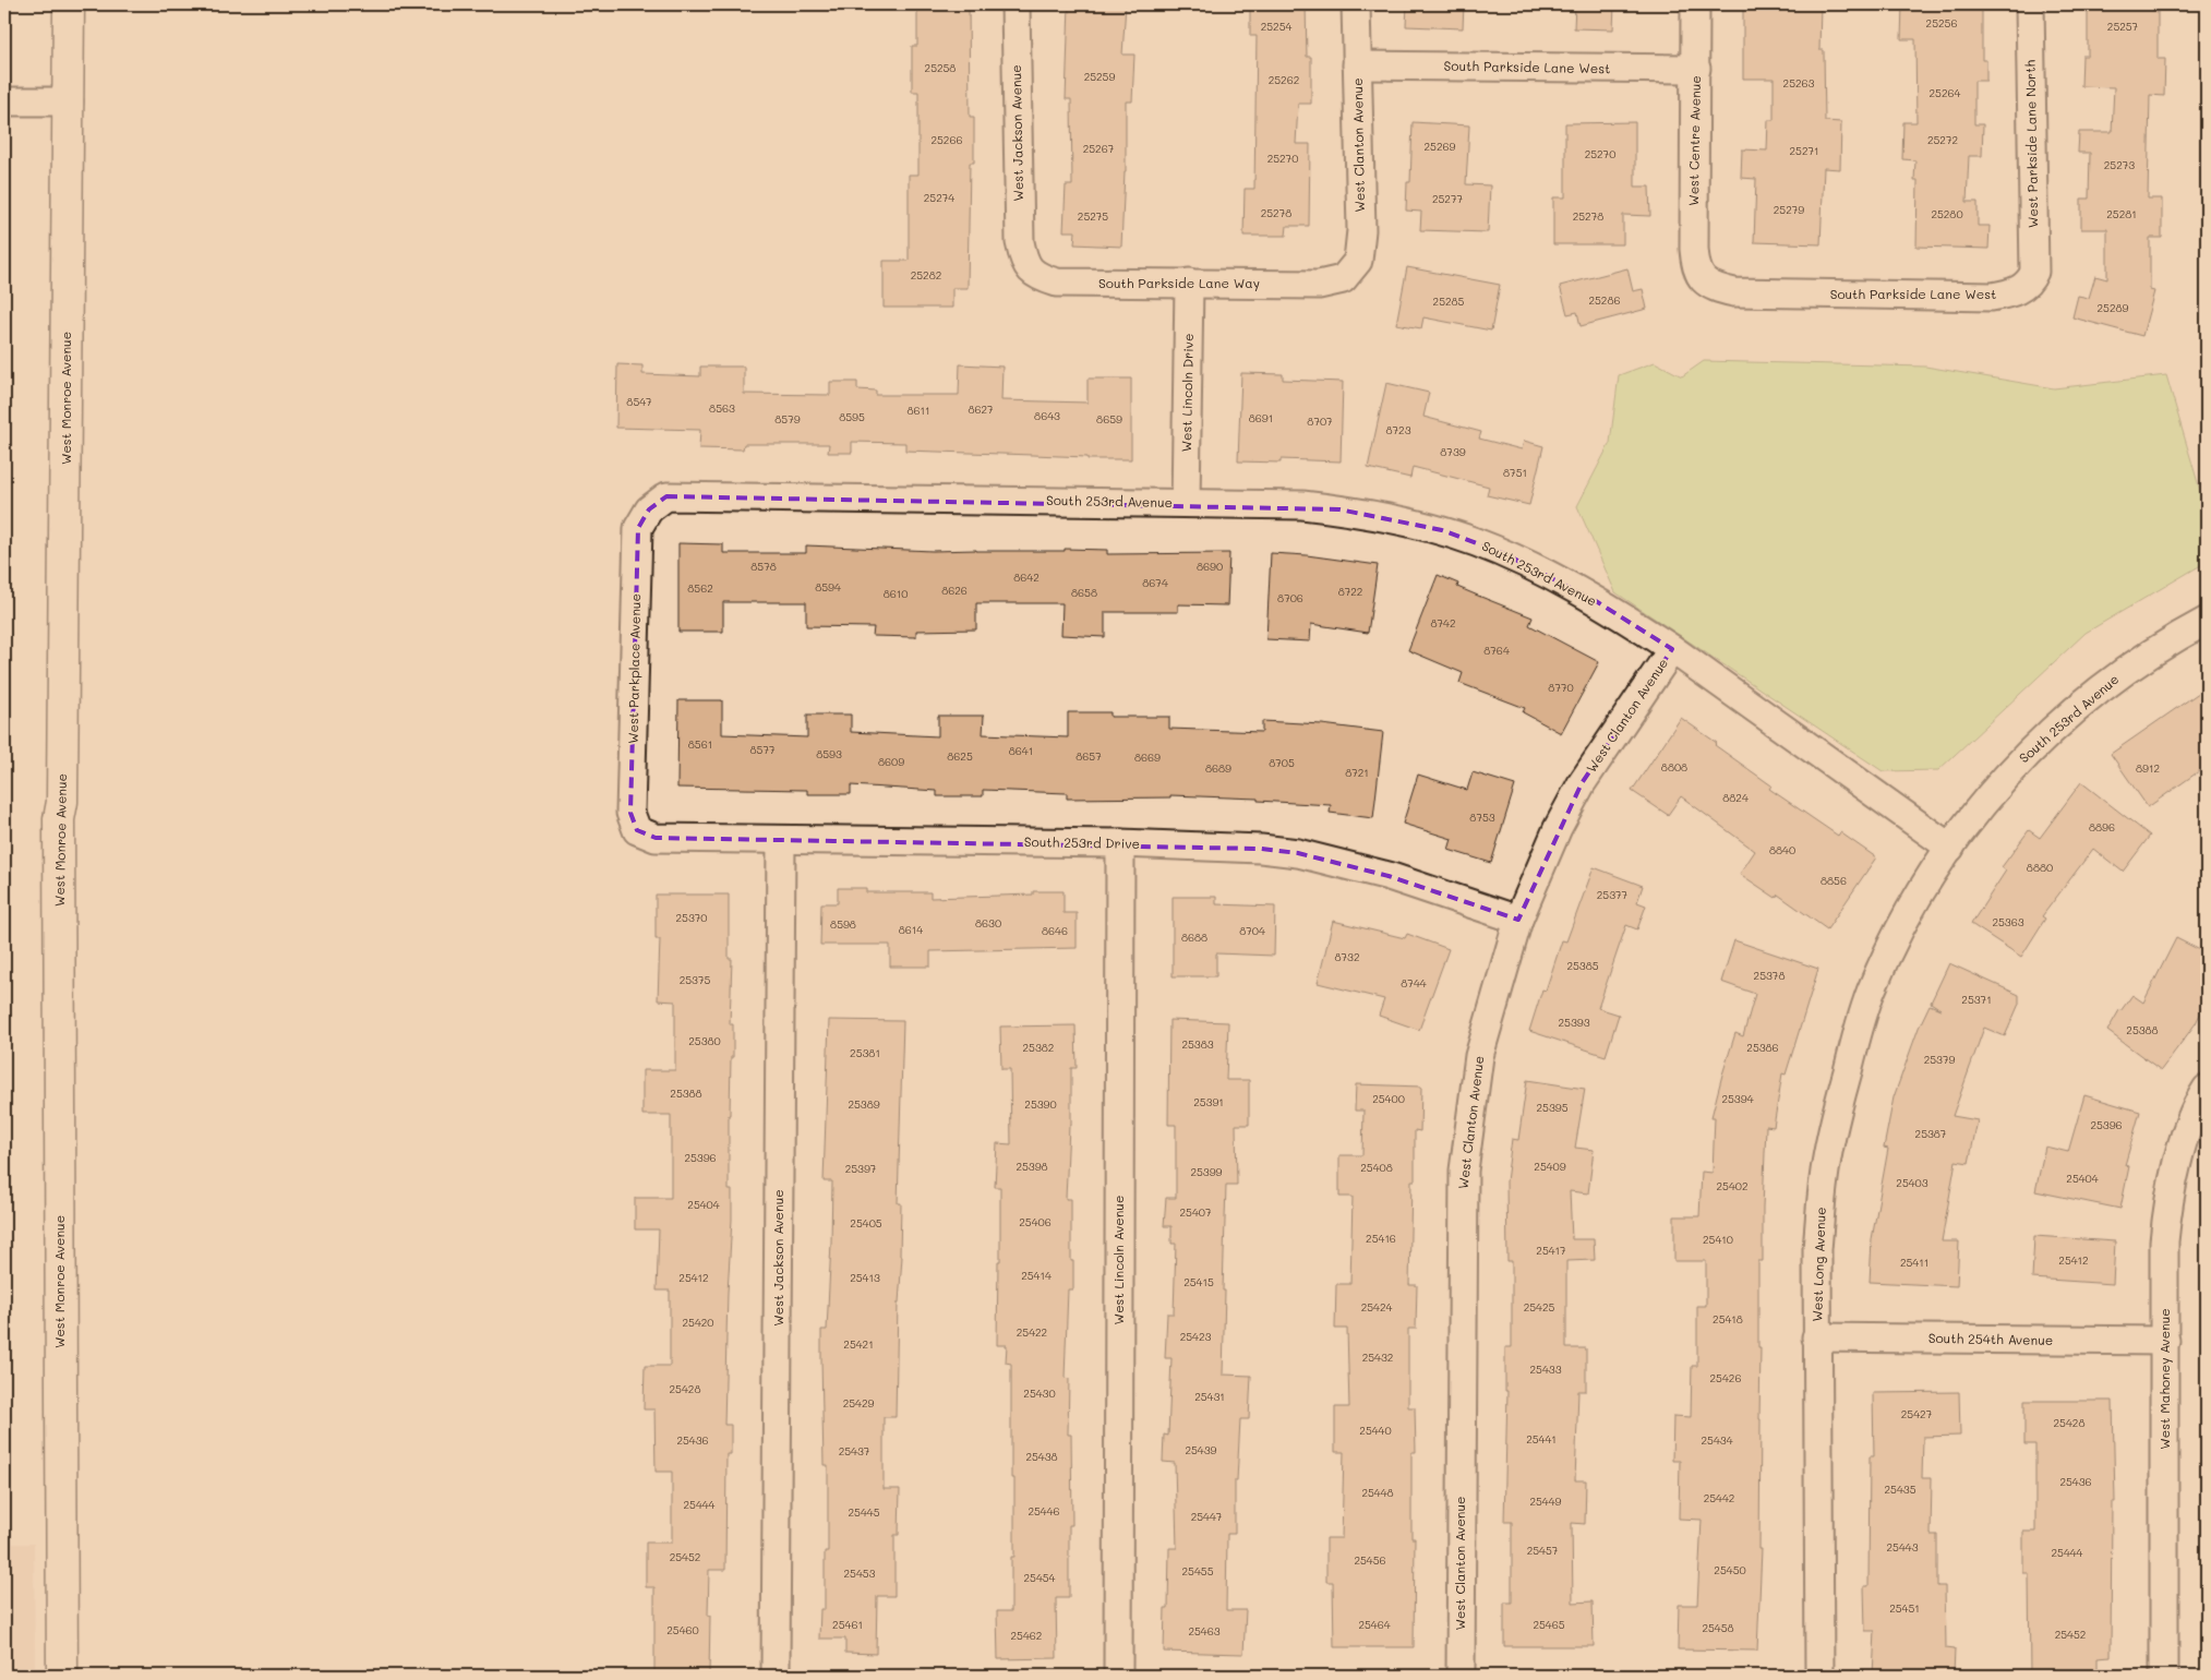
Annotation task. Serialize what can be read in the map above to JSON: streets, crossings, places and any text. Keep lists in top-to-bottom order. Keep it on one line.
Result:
{"streets":{"main road":["West Monroe Avenue"],"street":["South Parkside Lane West","West Jackson Avenue","West Centre Avenue","West Parkside Lane North","West Clanton Avenue","South Parkside Lane Way","West Lincoln Drive","South 253rd Avenue","West Parkplace Avenue","South 253rd Drive","West Lincoln Avenue","West Long Avenue","South 254th Avenue","West Mahoney Avenue"]},"crossings":[["South Parkside Lane West","West Centre Avenue"],["South Parkside Lane West","West Parkside Lane North"],["South Parkside Lane West","West Clanton Avenue"],["West Jackson Avenue","South Parkside Lane Way"],["West Jackson Avenue","South 253rd Drive"],["West Clanton Avenue","South Parkside Lane Way"],["West Clanton Avenue","South 253rd Avenue"],["West Clanton Avenue","South 253rd Drive"],["South Parkside Lane Way","West Lincoln Drive"],["West Lincoln Drive","South 253rd Avenue"],["South 253rd Avenue","West Parkplace Avenue"],["South 253rd Avenue","West Long Avenue"],["West Parkplace Avenue","South 253rd Drive"],["South 253rd Drive","West Lincoln Avenue"],["West Long Avenue","South 254th Avenue"],["South 254th Avenue","West Mahoney Avenue"]],"house_numbers":["25256","25254","25257","25258","25259","25262","25263","25264","25266","25272","25269","25267","25271","25270","25270","25273","25274","25277","25279","25278","25280","25281","25275","25278","25282","25286","25285","25289","8547","8563","8627","8611","8643","8595","8691","8579","8659","8707","8723","8739","8751","8578","8690","8642","8674","8594","8562","8626","8722","8658","8610","8706","8742","8764","8770","8561","8577","8641","8593","8625","8657","8669","8609","8705","8808","8689","8912","8721","8824","8753","8896","8840","8880","8856","25377","25370","25363","8630","8598","8614","8646","8704","8688","8732","25385","25378","25375","8744","25371","25393","25388","25380","25383","25382","25386","25381","25379","25388","25400","25394","25391","25389","25390","25395","25396","25387","25396","25398","25409","25408","25397","25399","25404","25403","25402","25404","25407","25406","25405","25416","25410","25417","25412","25411","25414","25412","25413","25415","25424","25425","25418","25420","25422","25423","25421","25432","25433","25426","25428","25430","25431","25429","25427","25428","25440","25441","25436","25434","25439","25437","25438","25436","25435","25448","25442","25449","25444","25446","25445","25447","25443","25457","25444","25452","25456","25450","25455","25453","25454","25451","25461","25464","25465","25458","25460","25463","25452","25462"]}
